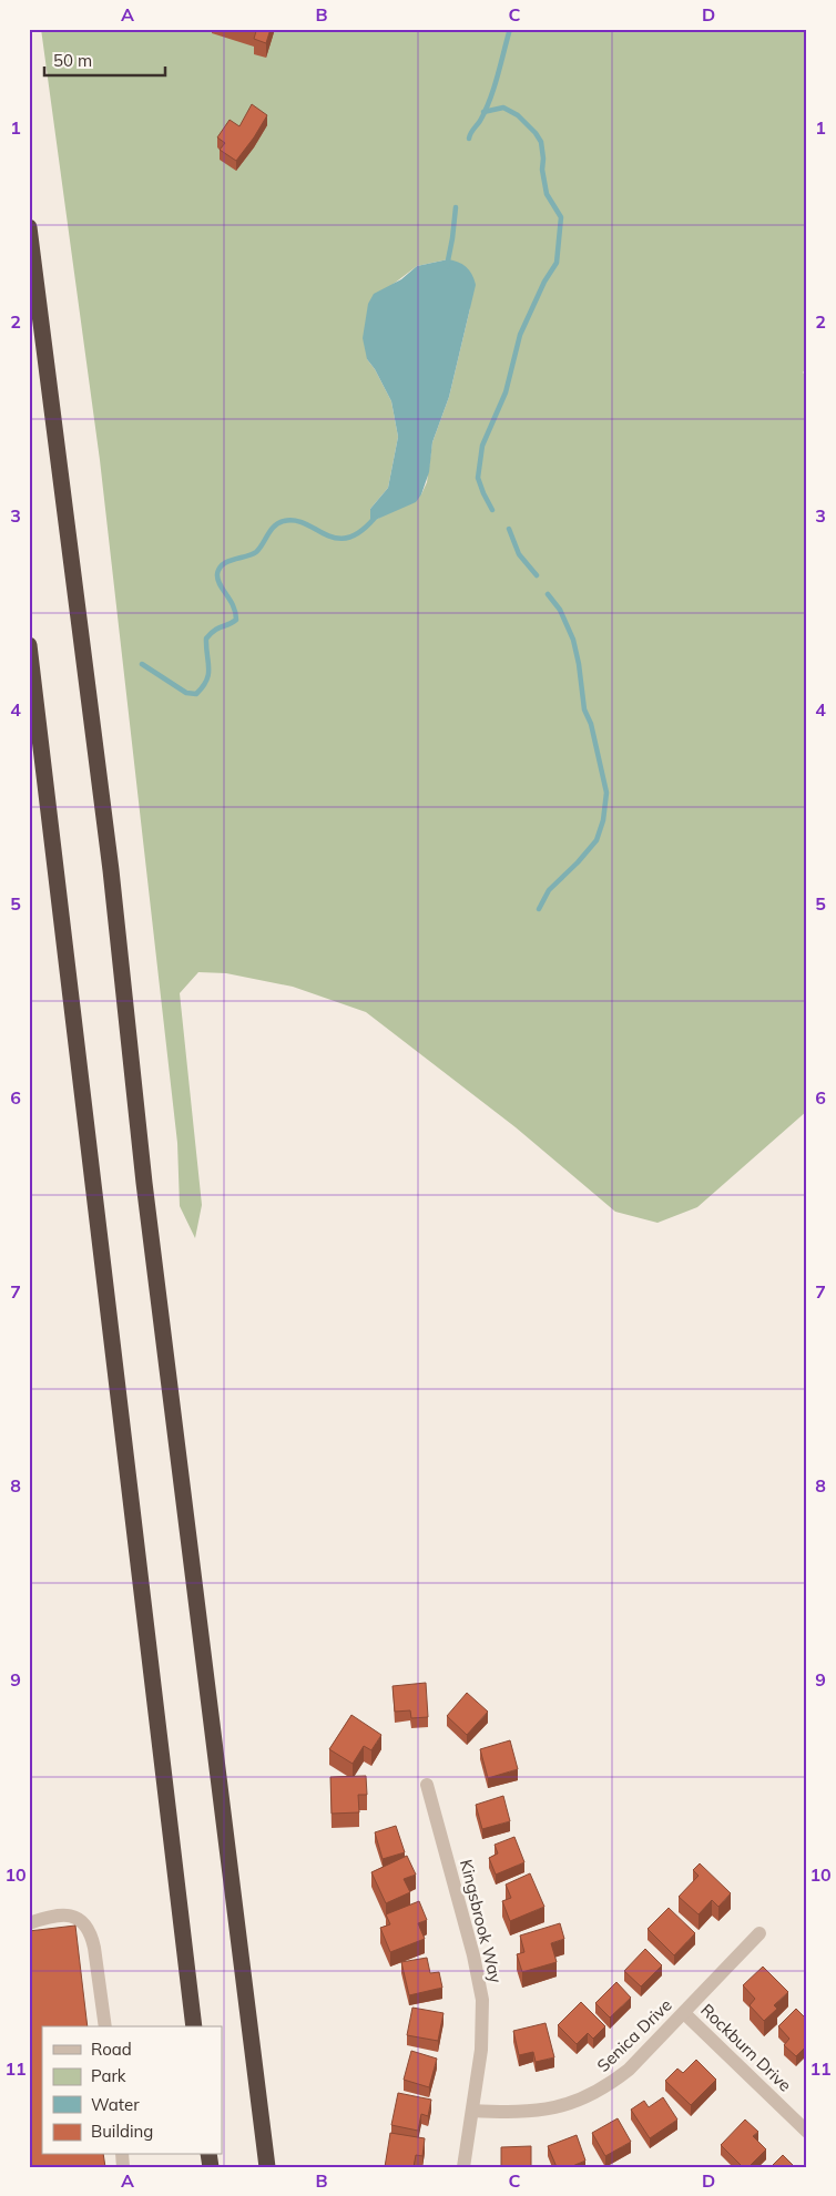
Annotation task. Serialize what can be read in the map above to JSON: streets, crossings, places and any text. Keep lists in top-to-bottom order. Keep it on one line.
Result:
{"streets":{"street":["Kingsbrook Way","Senica Drive","Rockburn Drive"]},"crossings":[["Kingsbrook Way","Senica Drive"],["Senica Drive","Rockburn Drive"]],"legend":["Road","Park","Water","Building"],"scale_bar":"50 m","grid":{"columns":["A","B","C","D"],"rows":["1","2","3","4","5","6","7","8","9","10","11"]}}
